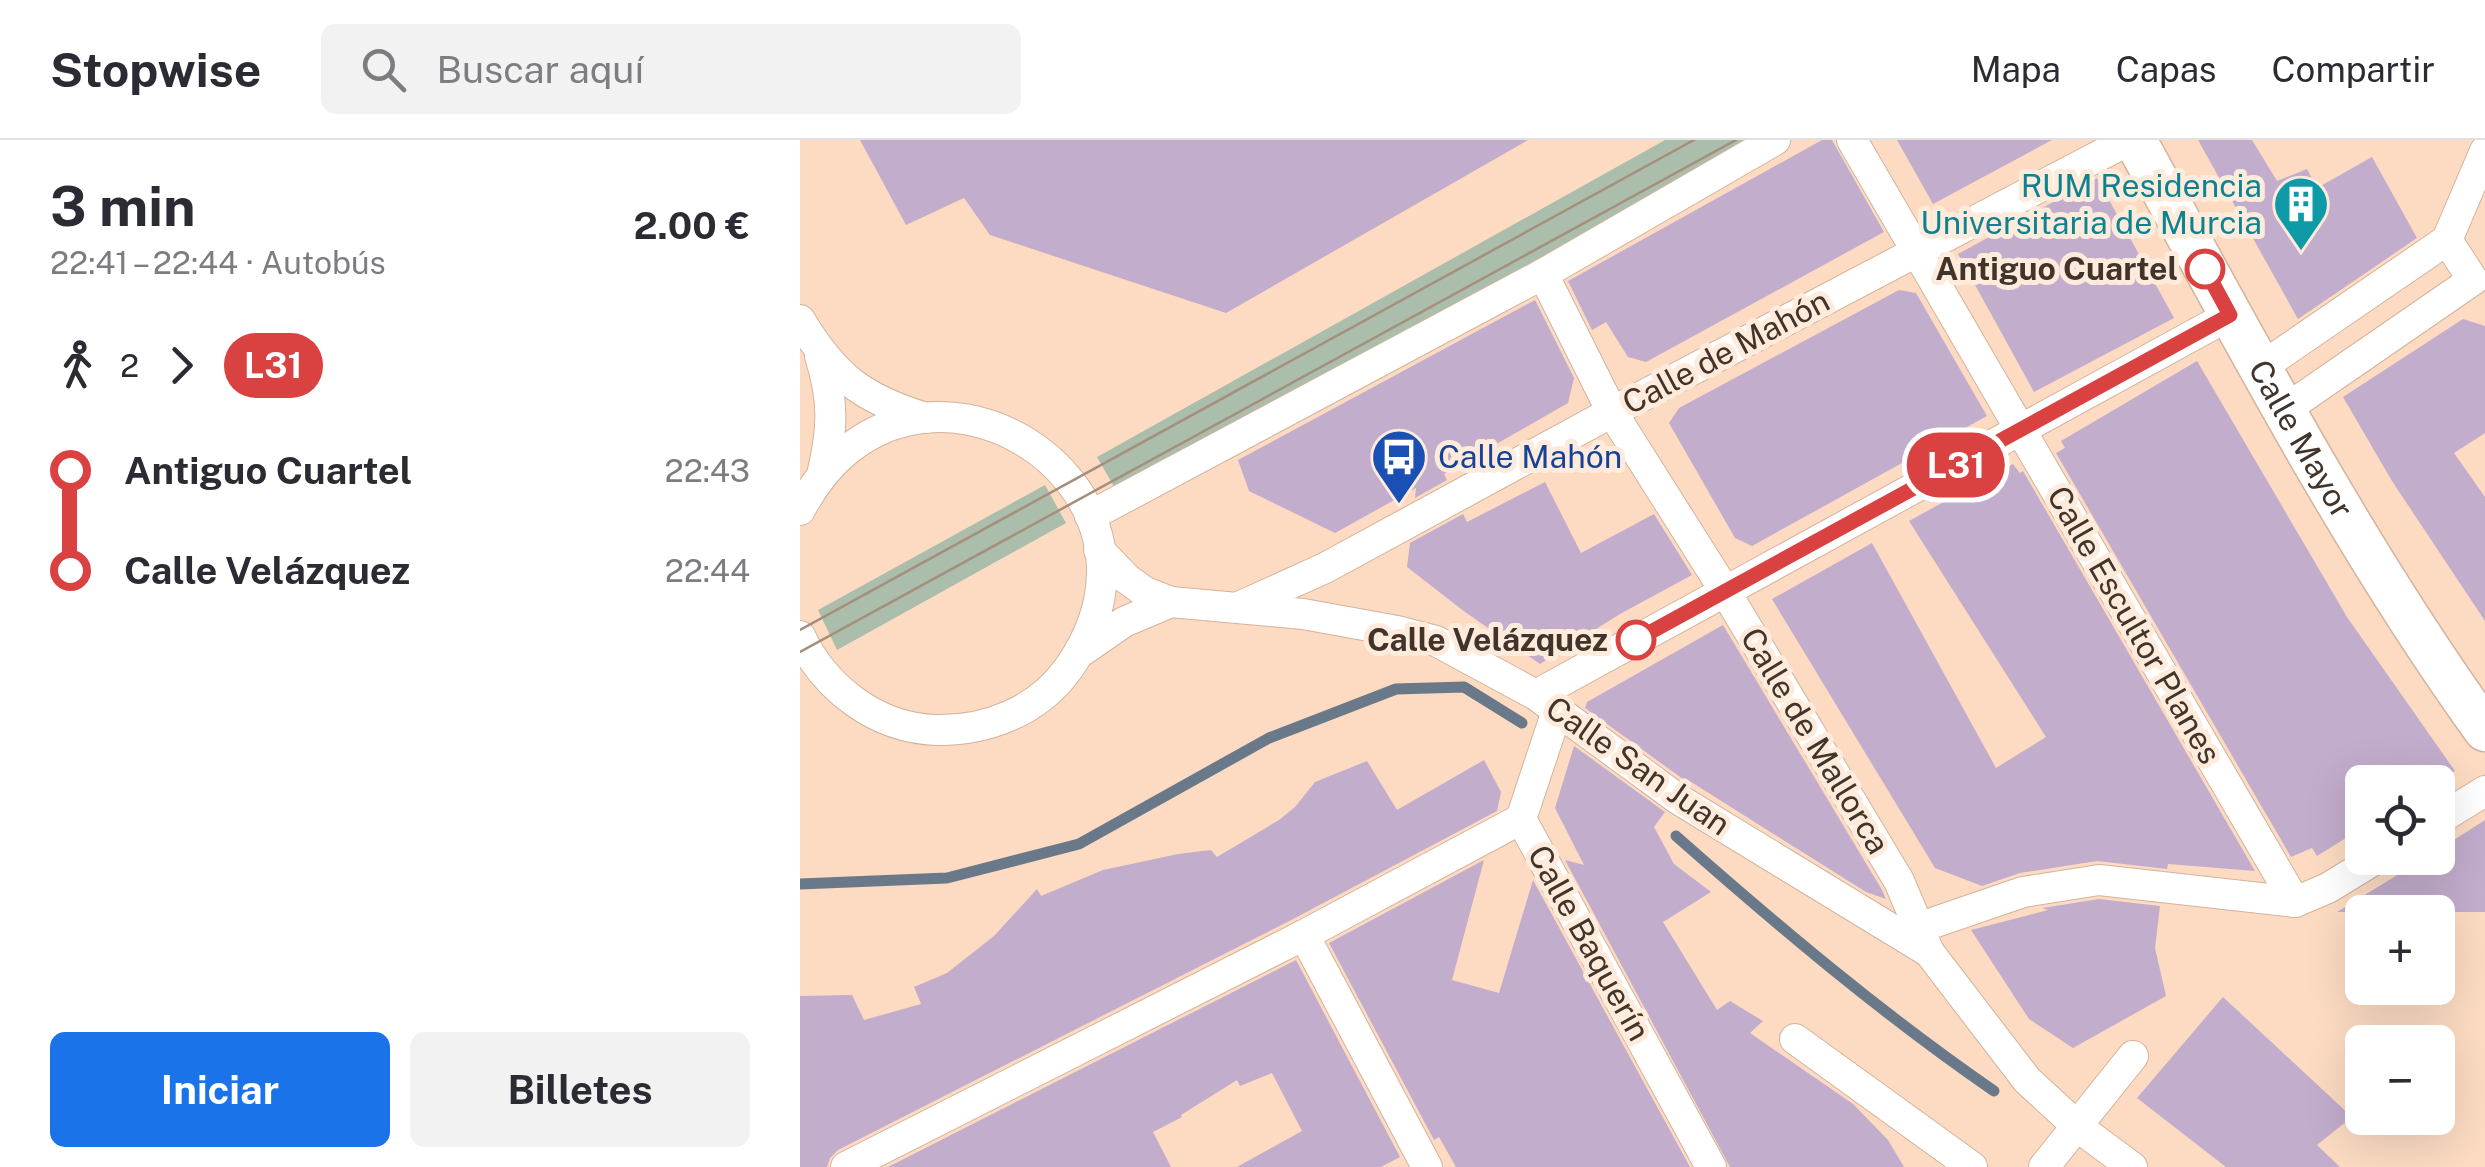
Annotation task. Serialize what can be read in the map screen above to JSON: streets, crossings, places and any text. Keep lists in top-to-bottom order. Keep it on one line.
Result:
{"streets":{"main road":["Calle Mayor"],"street":["Calle de Mahón","Calle Escultor Planes","Calle de Mallorca","Calle San Juan","Calle Baquerín"]},"crossings":[["Calle de Mahón","Calle Mayor"],["Calle de Mahón","Calle Escultor Planes"],["Calle de Mahón","Calle de Mallorca"],["Calle de Mahón","Calle San Juan"],["Calle de Mallorca","Calle San Juan"],["Calle San Juan","Calle Baquerín"]],"places":{"building":["RUM Residencia Universitaria de Murcia"],"other":["Antiguo Cuartel","Calle Velázquez"],"bus stop":["Calle Mahón"]},"lines":["bus line L31"],"page":{"header":"Stopwise","search":"Buscar aquí","nav":["Mapa","Capas","Compartir"],"heading":["3 min","22:41 – 22:44 · Autobús","2.00 €"],"on_map":"L31","legs":["2","L31"],"list":[{"name":"Antiguo Cuartel","value":"22:43"},{"name":"Calle Velázquez","value":"22:44"}],"map_buttons":["+","−"],"buttons":["Iniciar","Billetes"]}}
